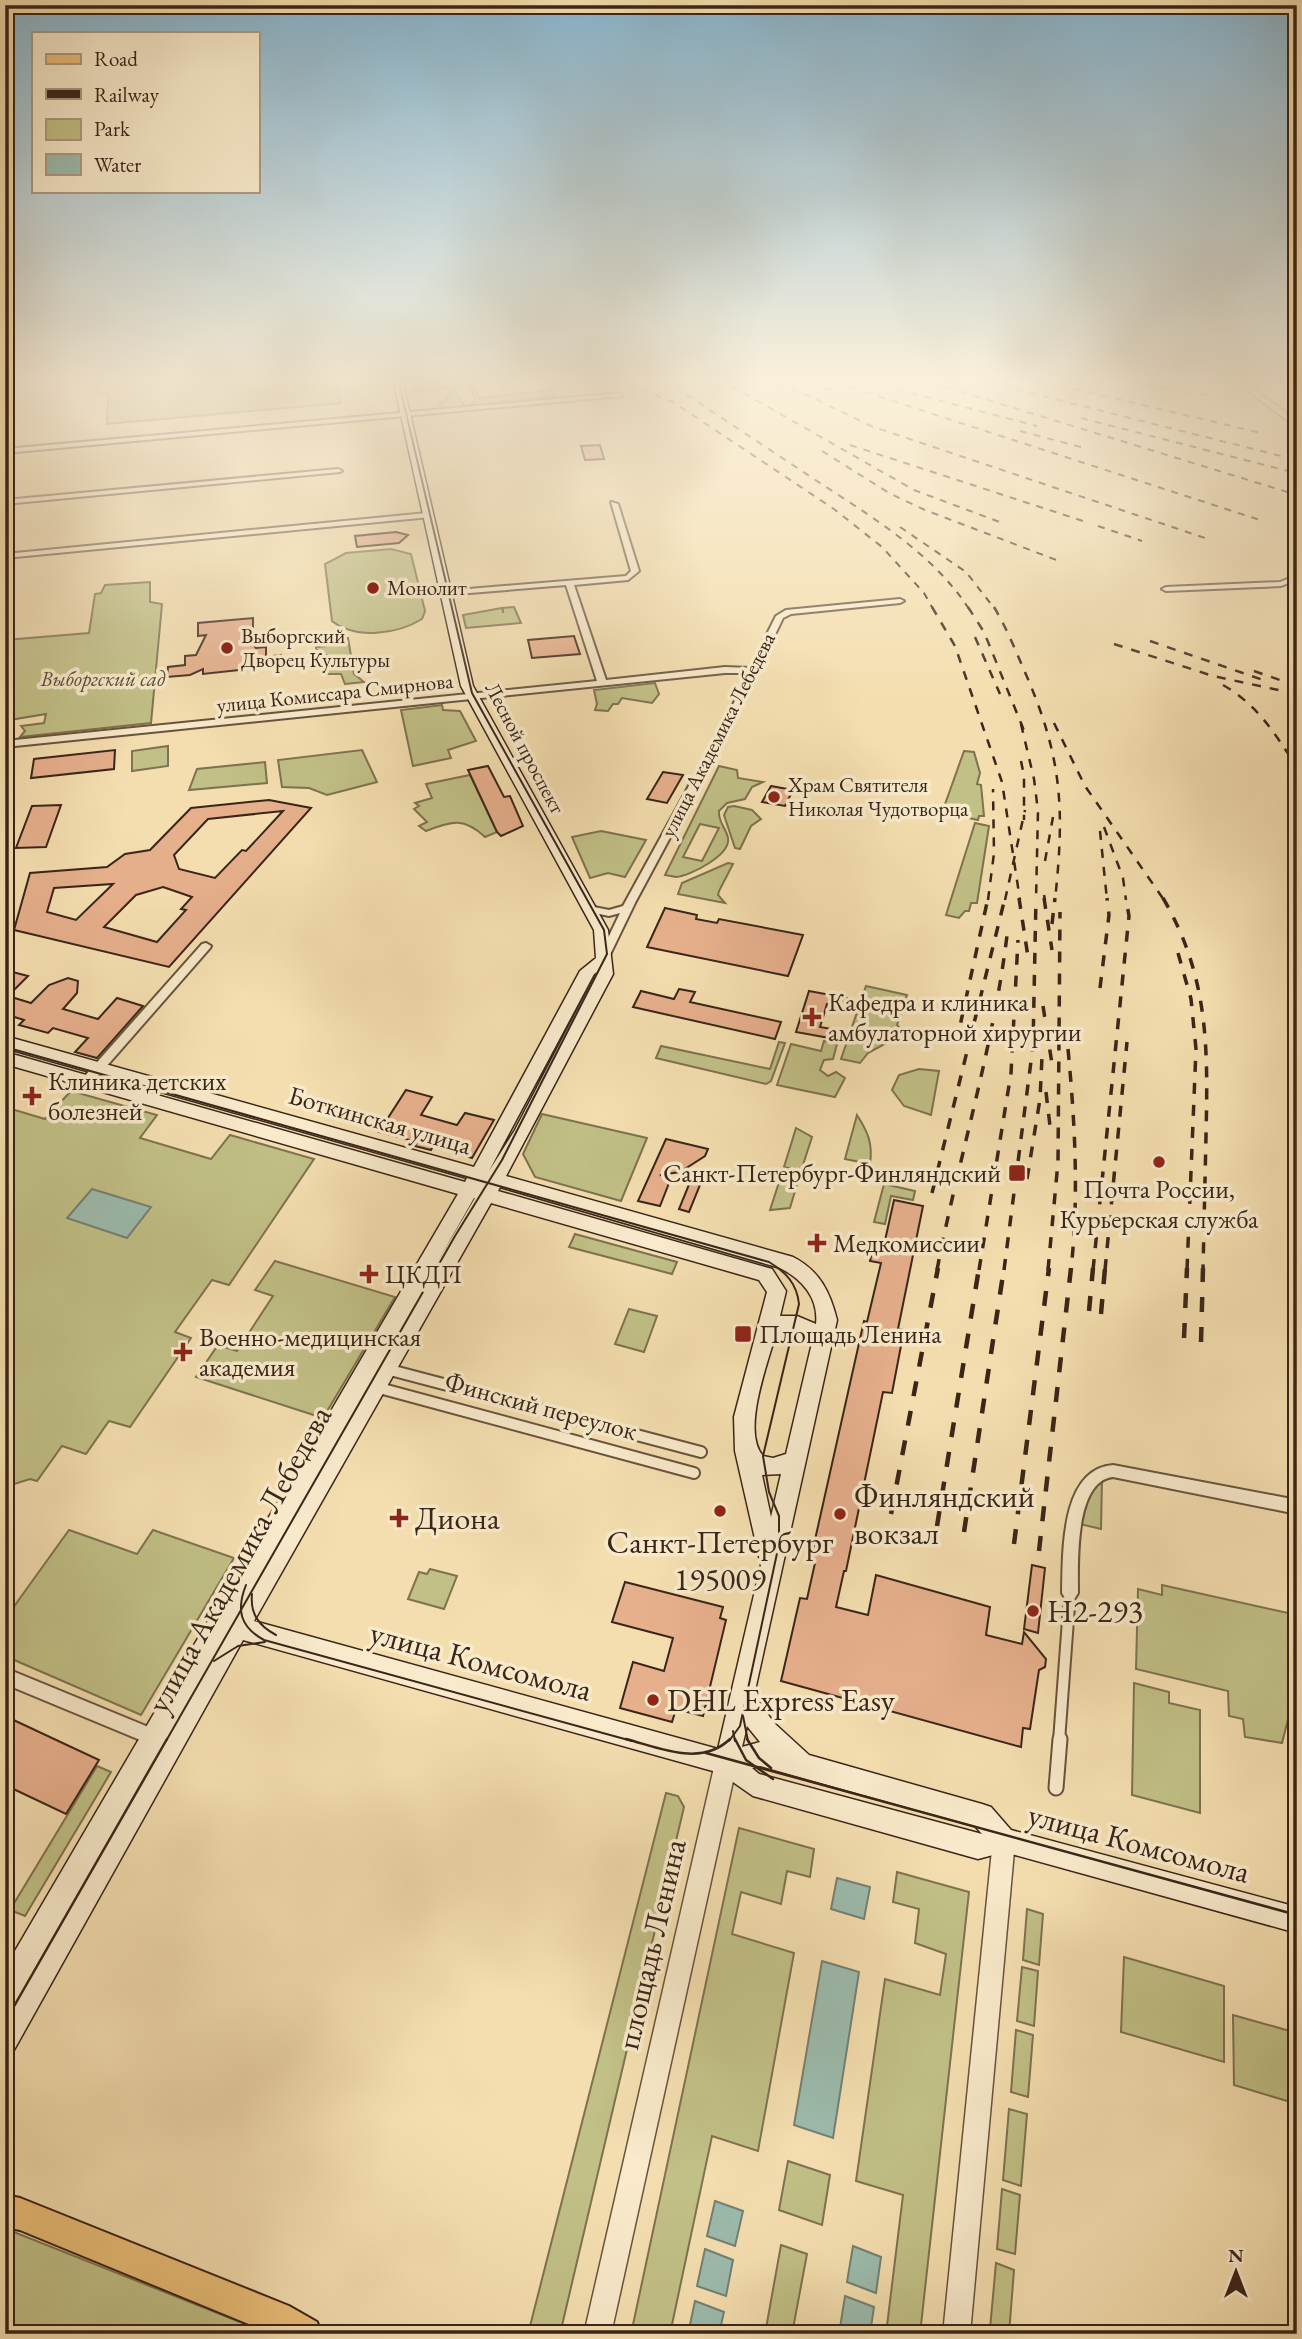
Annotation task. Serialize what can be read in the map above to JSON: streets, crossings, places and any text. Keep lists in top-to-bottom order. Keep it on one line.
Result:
{"streets":{"main road":["улица Академика Лебедева","Лесной проспект","Боткинская улица","улица Комсомола","площадь Ленина"],"street":["улица Комиссара Смирнова","Финский переулок"]},"crossings":[["улица Комиссара Смирнова","улица Академика Лебедева"],["улица Комиссара Смирнова","Лесной проспект"],["улица Академика Лебедева","Лесной проспект"],["улица Академика Лебедева","Боткинская улица"],["улица Академика Лебедева","Финский переулок"],["улица Академика Лебедева","улица Комсомола"],["Боткинская улица","площадь Ленина"],["улица Комсомола","площадь Ленина"]],"parks":["Выборгский сад"],"places":{"other":["Монолит","Выборгский Дворец Культуры","Храм Святителя Николая Чудотворца","Почта России, Курьерская служба","Санкт-Петербург 195009","Финляндский вокзал","H2-293","DHL Express Easy"],"health":["Кафедра и клиника амбулаторной хирургии","Клиника детских болезней","Медкомиссии","ЦКДП","Военно-медицинская академия","Диона"],"transit":["Санкт-Петербург-Финляндский","Площадь Ленина"]},"legend":["Road","Railway","Park","Water"],"north":"top"}
